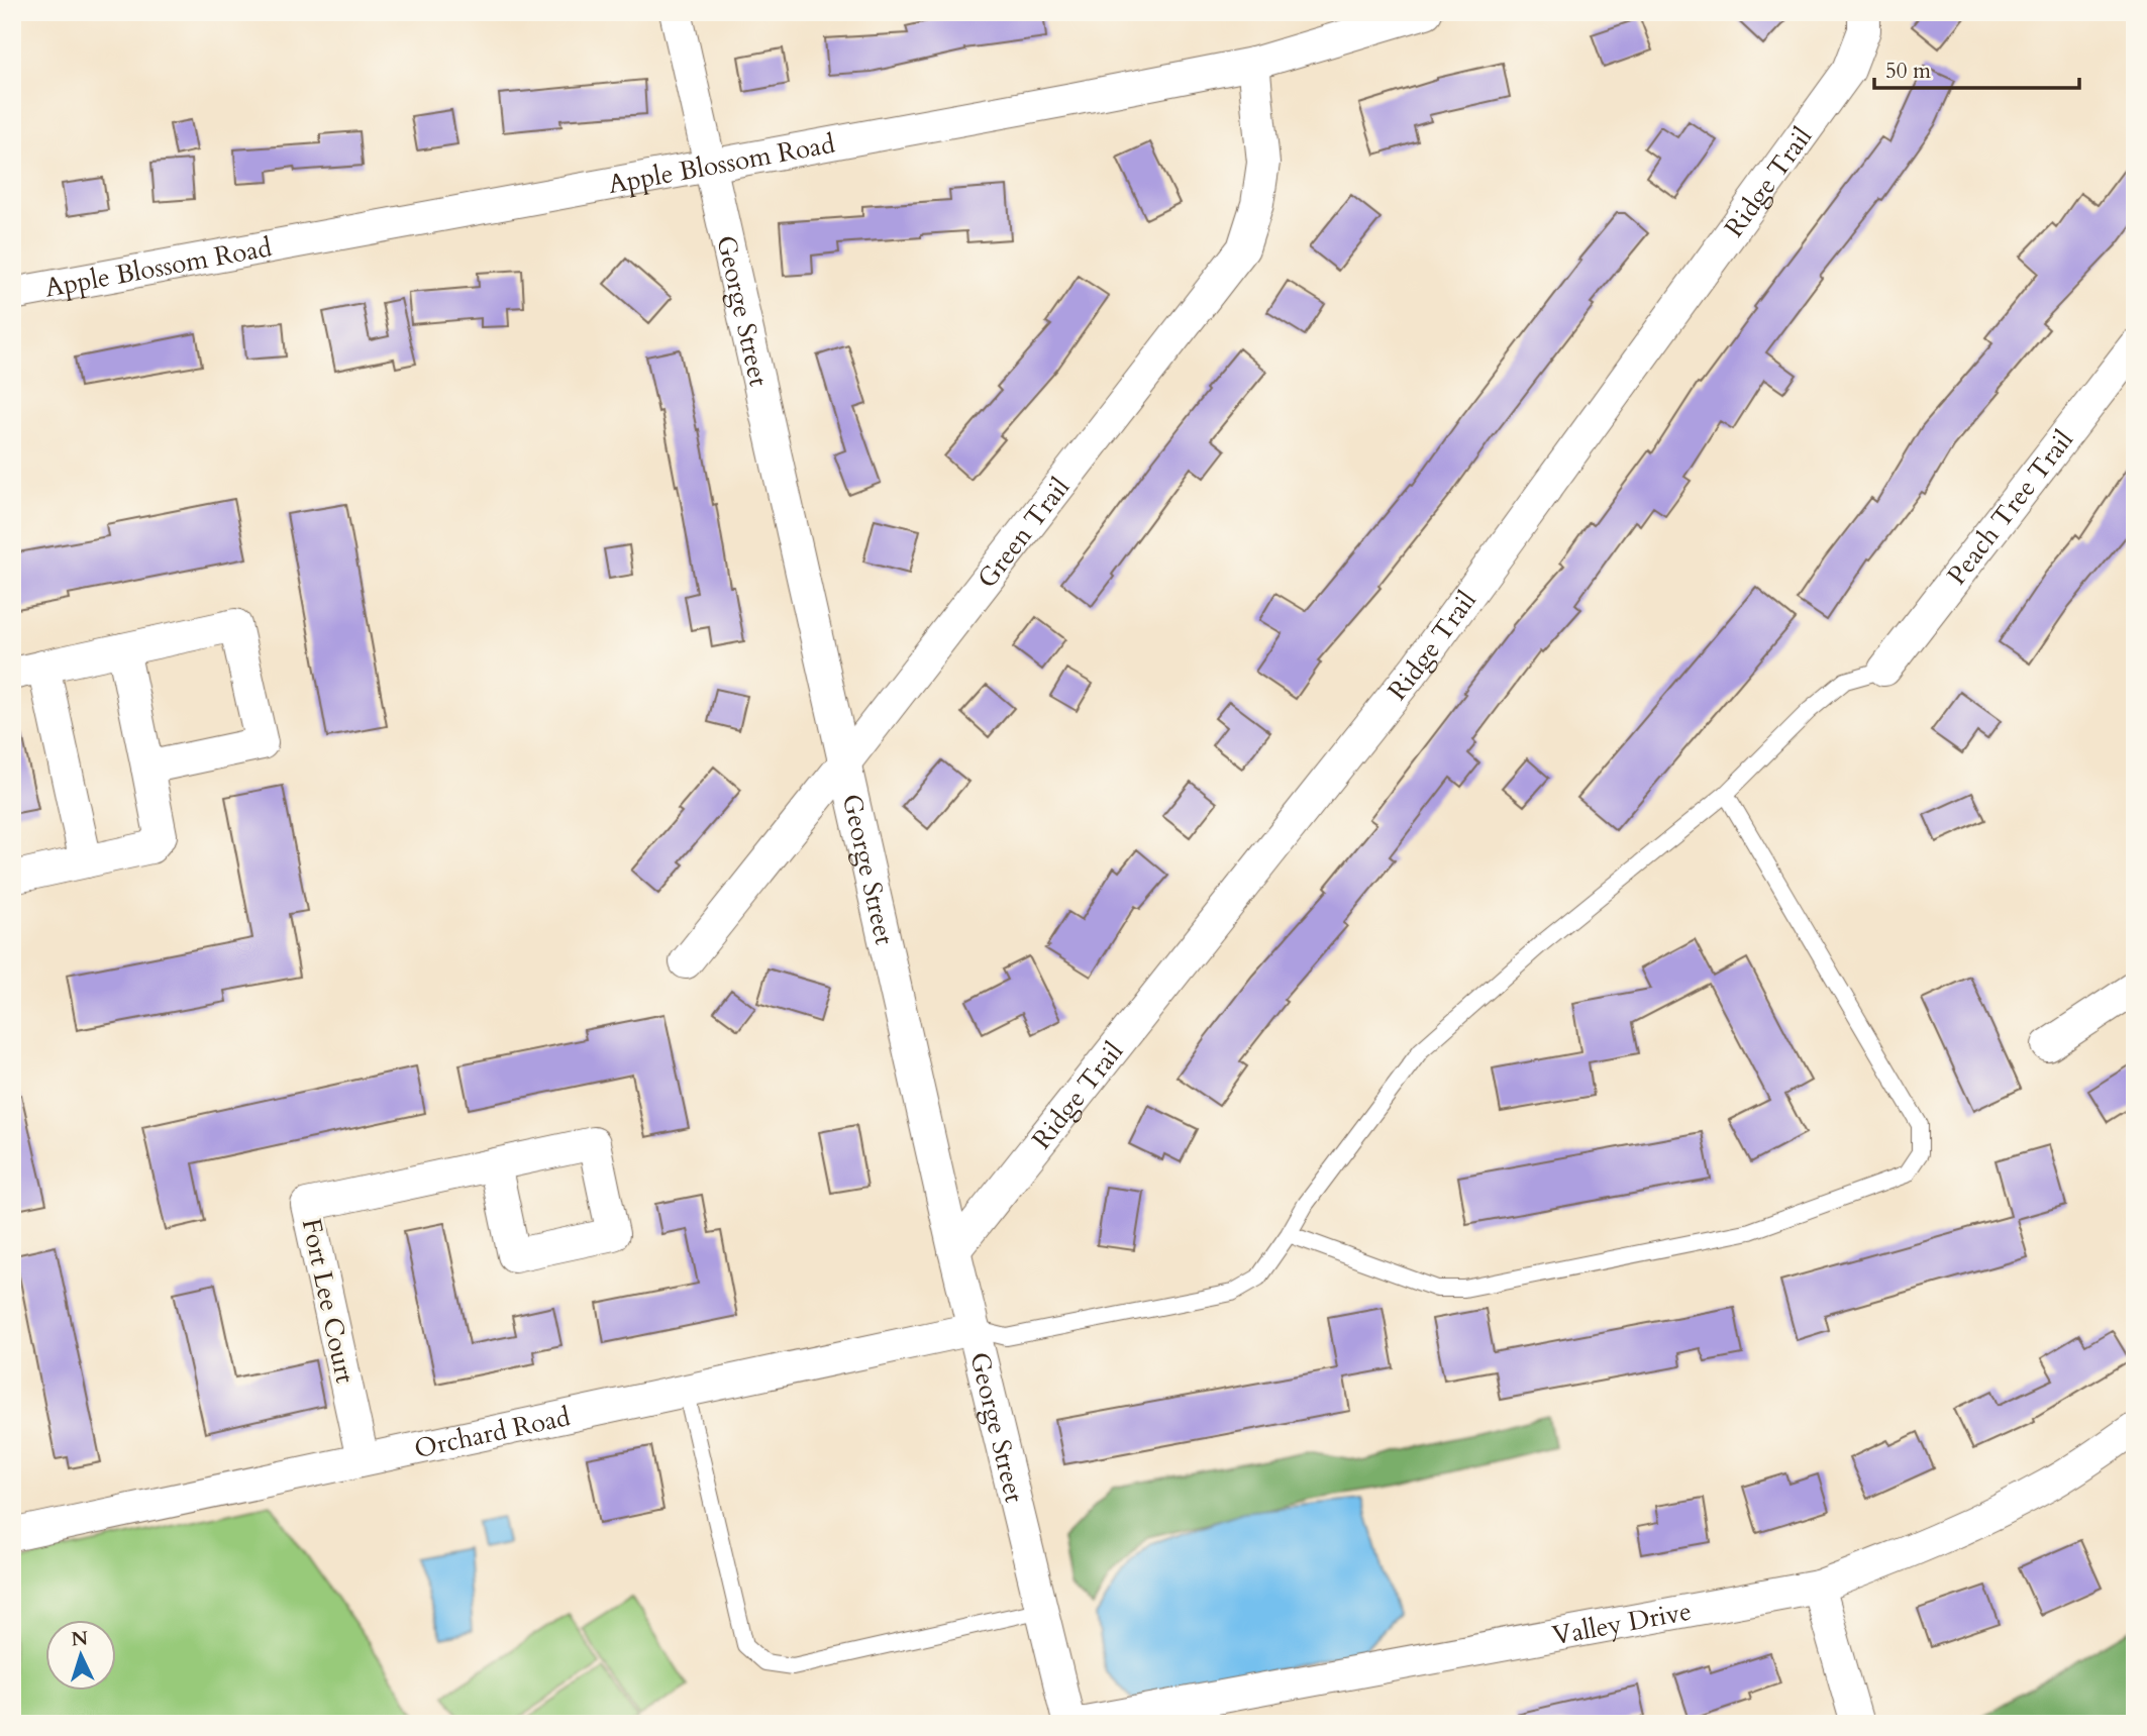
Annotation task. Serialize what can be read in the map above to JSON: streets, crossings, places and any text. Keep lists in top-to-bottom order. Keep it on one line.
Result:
{"streets":{"street":["Apple Blossom Road","Ridge Trail","George Street","Peach Tree Trail","Green Trail","Fort Lee Court","Orchard Road","Valley Drive"]},"crossings":[["Apple Blossom Road","George Street"],["Apple Blossom Road","Green Trail"],["Ridge Trail","George Street"],["George Street","Green Trail"],["George Street","Orchard Road"],["Fort Lee Court","Orchard Road"]],"scale_bar":"50 m","north":"top"}
